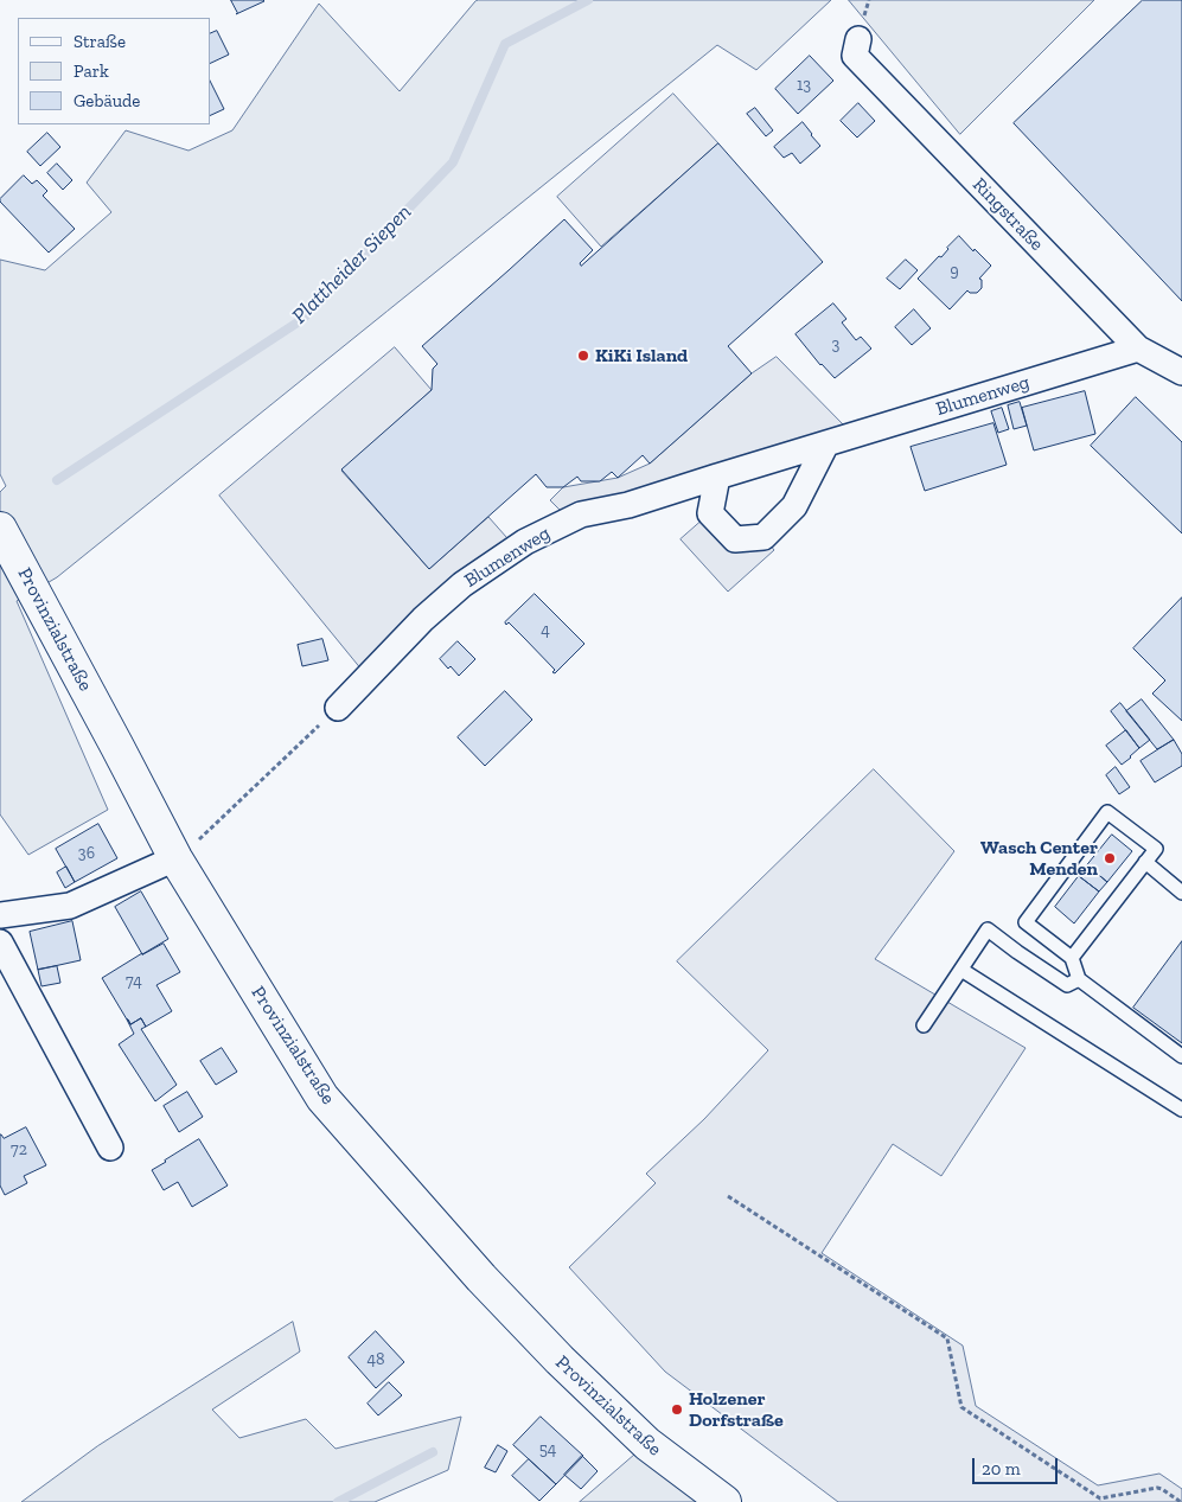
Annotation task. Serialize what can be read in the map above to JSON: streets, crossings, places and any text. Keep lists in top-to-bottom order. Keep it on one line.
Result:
{"streets":{"main road":["Provinzialstraße"],"street":["Ringstraße","Blumenweg"]},"crossings":[["Ringstraße","Blumenweg"]],"water":["Plattheider Siepen"],"places":["KiKi Island","Wasch Center Menden","Holzener Dorfstraße"],"house_numbers":["13","9","3","4","36","74","72","48","54"],"legend":["Straße","Park","Gebäude"],"scale_bar":"20 m"}
